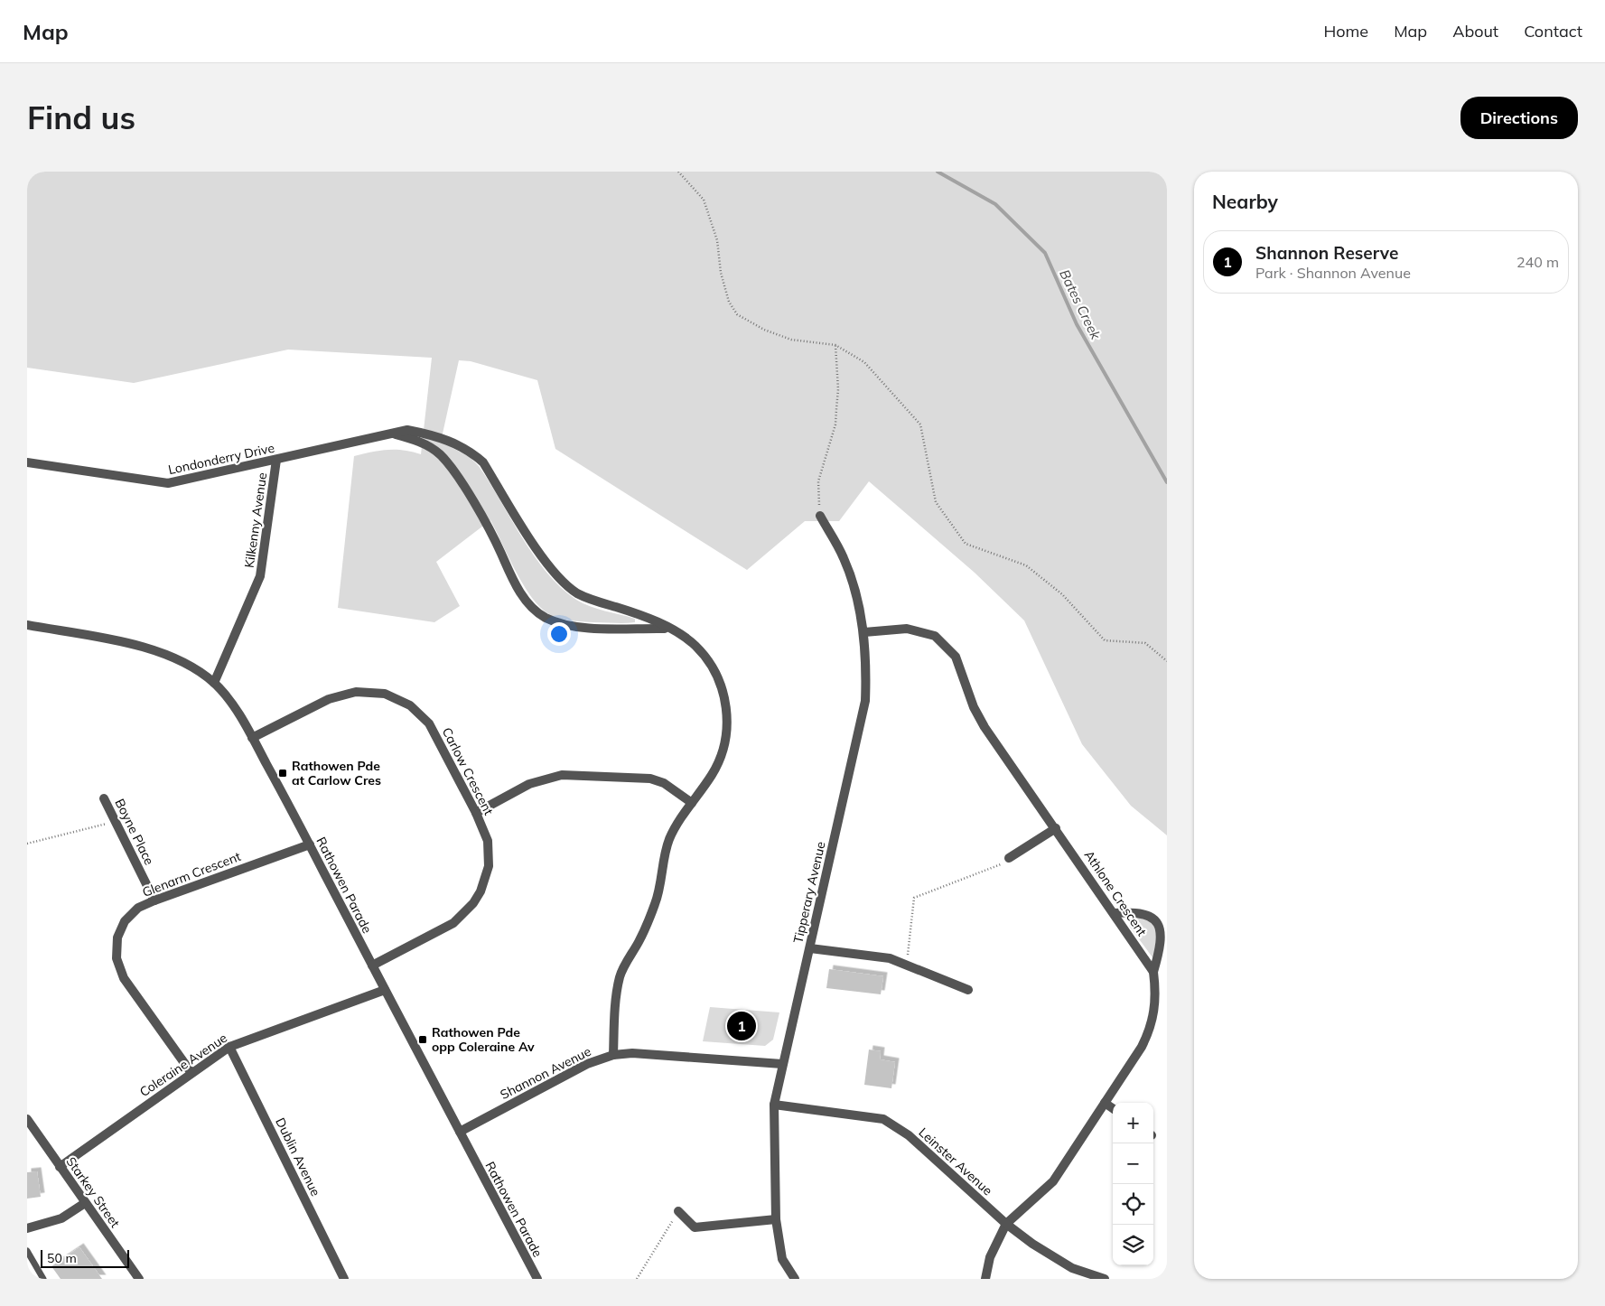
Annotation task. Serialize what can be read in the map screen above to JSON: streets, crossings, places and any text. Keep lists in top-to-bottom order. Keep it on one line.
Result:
{"streets":{"street":["Londonderry Drive","Kilkenny Avenue","Carlow Crescent","Boyne Place","Glenarm Crescent","Rathowen Parade","Tipperary Avenue","Athlone Crescent","Coleraine Avenue","Shannon Avenue","Dublin Avenue","Leinster Avenue","Starkey Street"]},"crossings":[["Londonderry Drive","Kilkenny Avenue"],["Londonderry Drive","Shannon Avenue"],["Kilkenny Avenue","Rathowen Parade"],["Carlow Crescent","Rathowen Parade"],["Boyne Place","Glenarm Crescent"],["Glenarm Crescent","Rathowen Parade"],["Glenarm Crescent","Coleraine Avenue"],["Rathowen Parade","Coleraine Avenue"],["Rathowen Parade","Shannon Avenue"],["Tipperary Avenue","Athlone Crescent"],["Tipperary Avenue","Shannon Avenue"],["Tipperary Avenue","Leinster Avenue"],["Athlone Crescent","Leinster Avenue"],["Coleraine Avenue","Dublin Avenue"],["Coleraine Avenue","Starkey Street"]],"water":["Bates Creek"],"places":{"transit":["Rathowen Pde at Carlow Cres","Rathowen Pde opp Coleraine Av"]},"scale_bar":"50 m","page":{"header":"Map","nav":["Home","Map","About","Contact"],"buttons":"Directions","title":"Find us","heading":"Nearby","list":[{"mark":"1","name":"Shannon Reserve","note":"Park · Shannon Avenue","value":"240 m"}],"pins":"1","map_buttons":["+","−"],"scale":"50 m"}}
